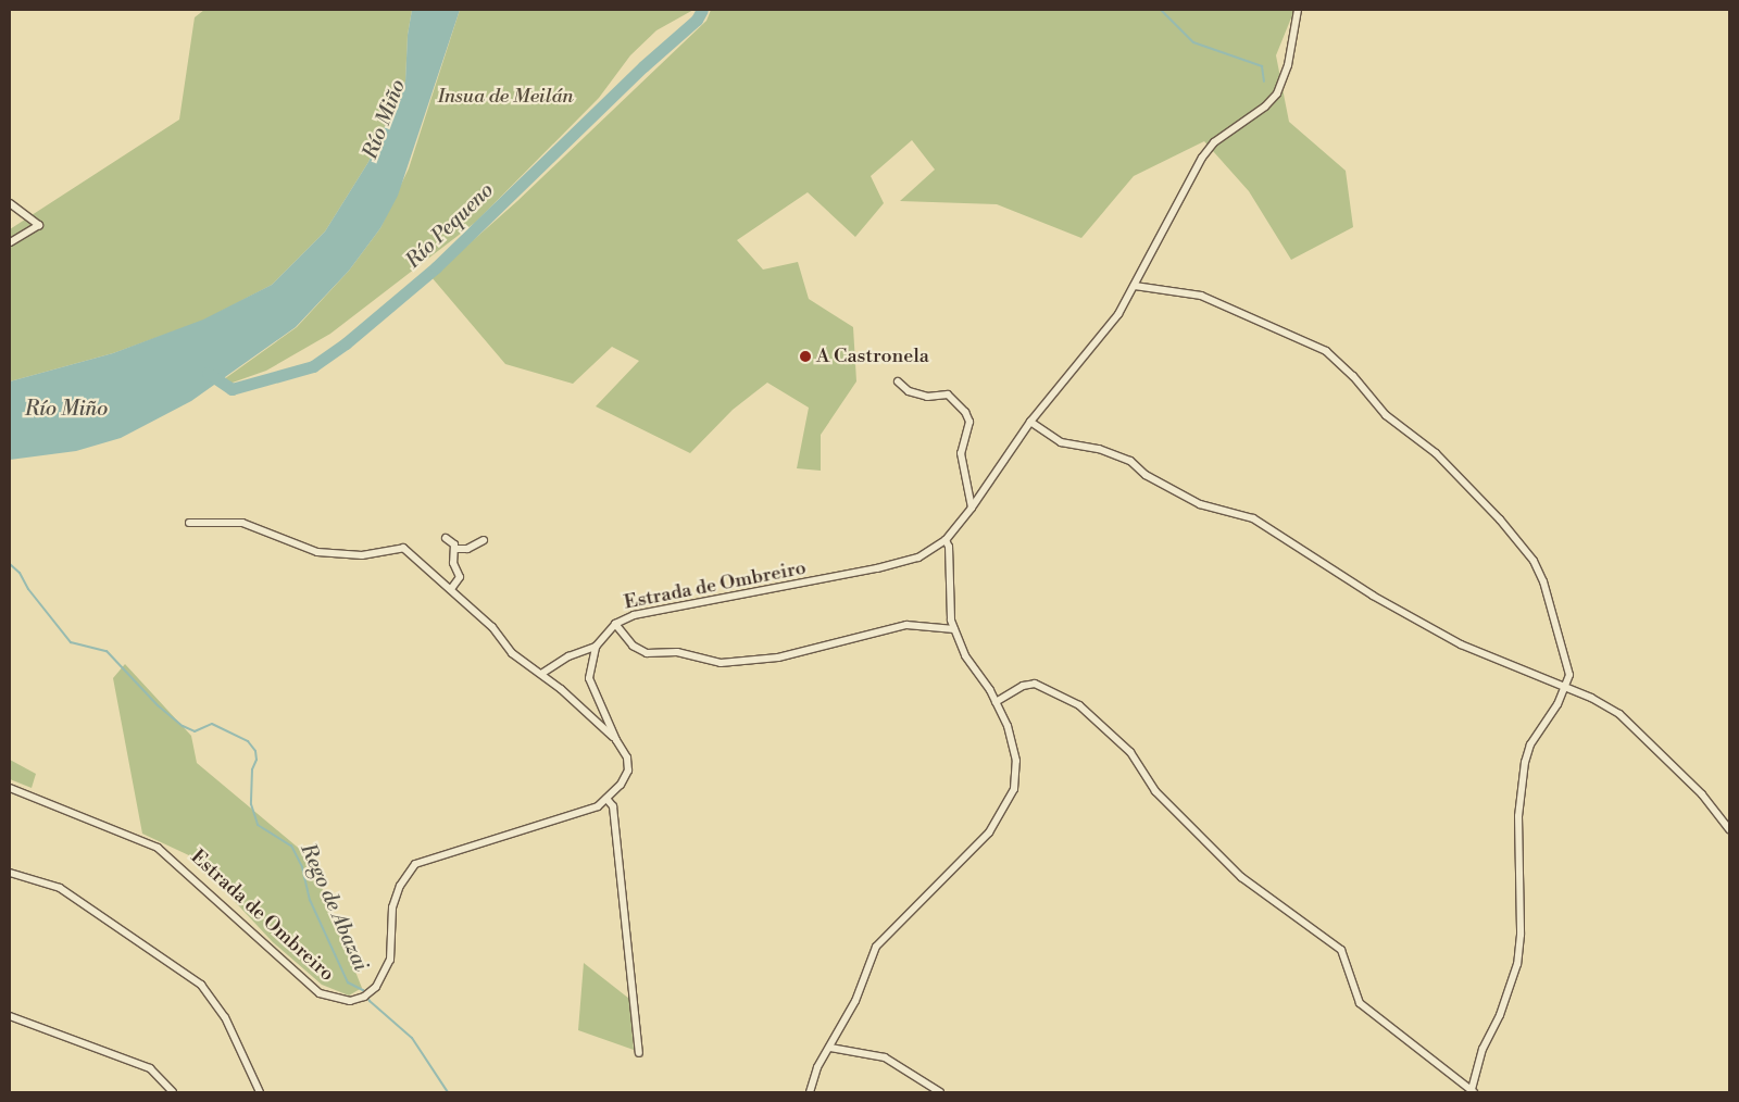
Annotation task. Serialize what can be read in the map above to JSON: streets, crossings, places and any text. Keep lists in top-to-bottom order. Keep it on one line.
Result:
{"streets":{"street":["Estrada de Ombreiro"]},"water":["Río Miño","Río Pequeno","Rego de Abazai"],"parks":["Insua de Meilán"],"places":["A Castronela"]}
